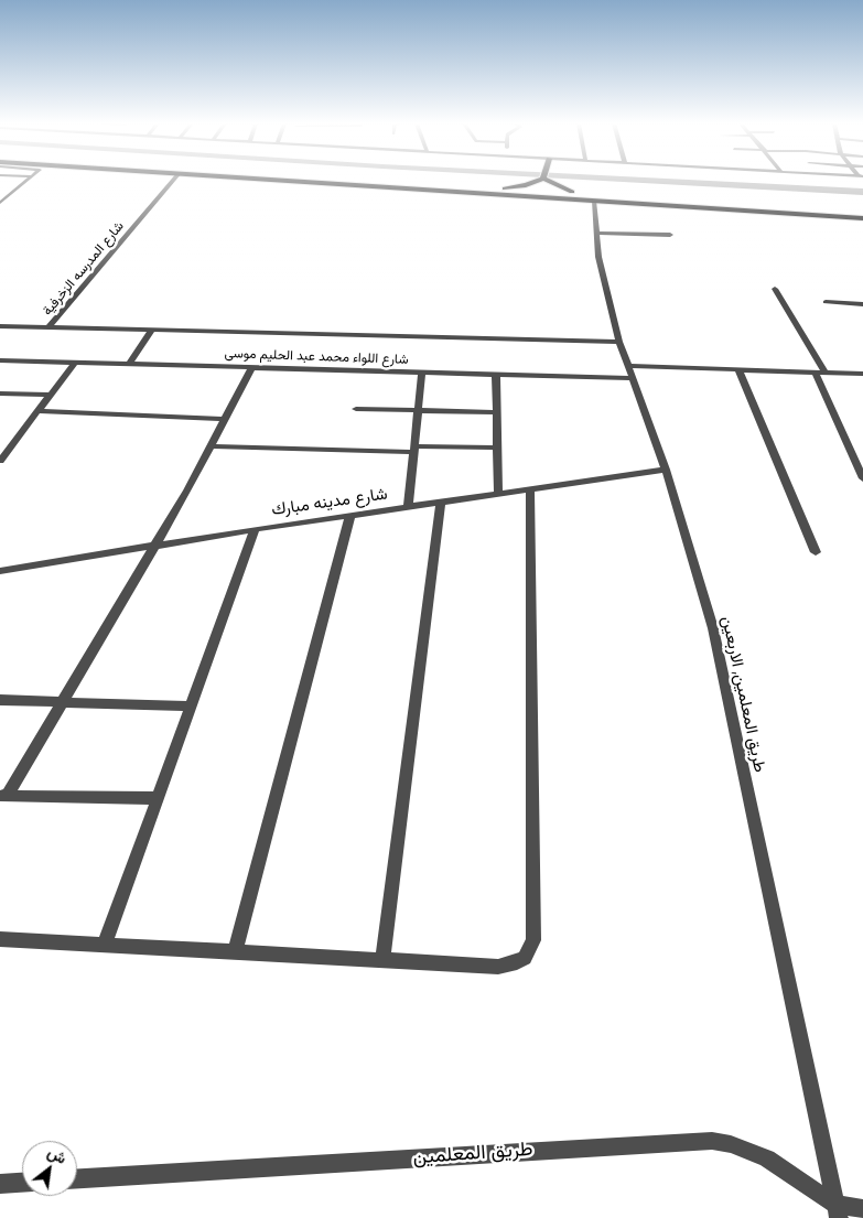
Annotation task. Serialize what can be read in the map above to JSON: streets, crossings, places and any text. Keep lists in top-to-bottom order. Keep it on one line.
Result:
{"streets":{"street":["شارع المدرسه الزخرفية","شارع اللواء محمد عبد الحليم موسى","شارع مدينه مبارك","طريق المعلمين, الاربعين","طريق المعلمين"]},"crossings":[["شارع المدرسه الزخرفية","شارع اللواء محمد عبد الحليم موسى"],["شارع اللواء محمد عبد الحليم موسى","طريق المعلمين, الاربعين"],["شارع مدينه مبارك","طريق المعلمين, الاربعين"],["طريق المعلمين, الاربعين","طريق المعلمين"]],"north":"top right"}
